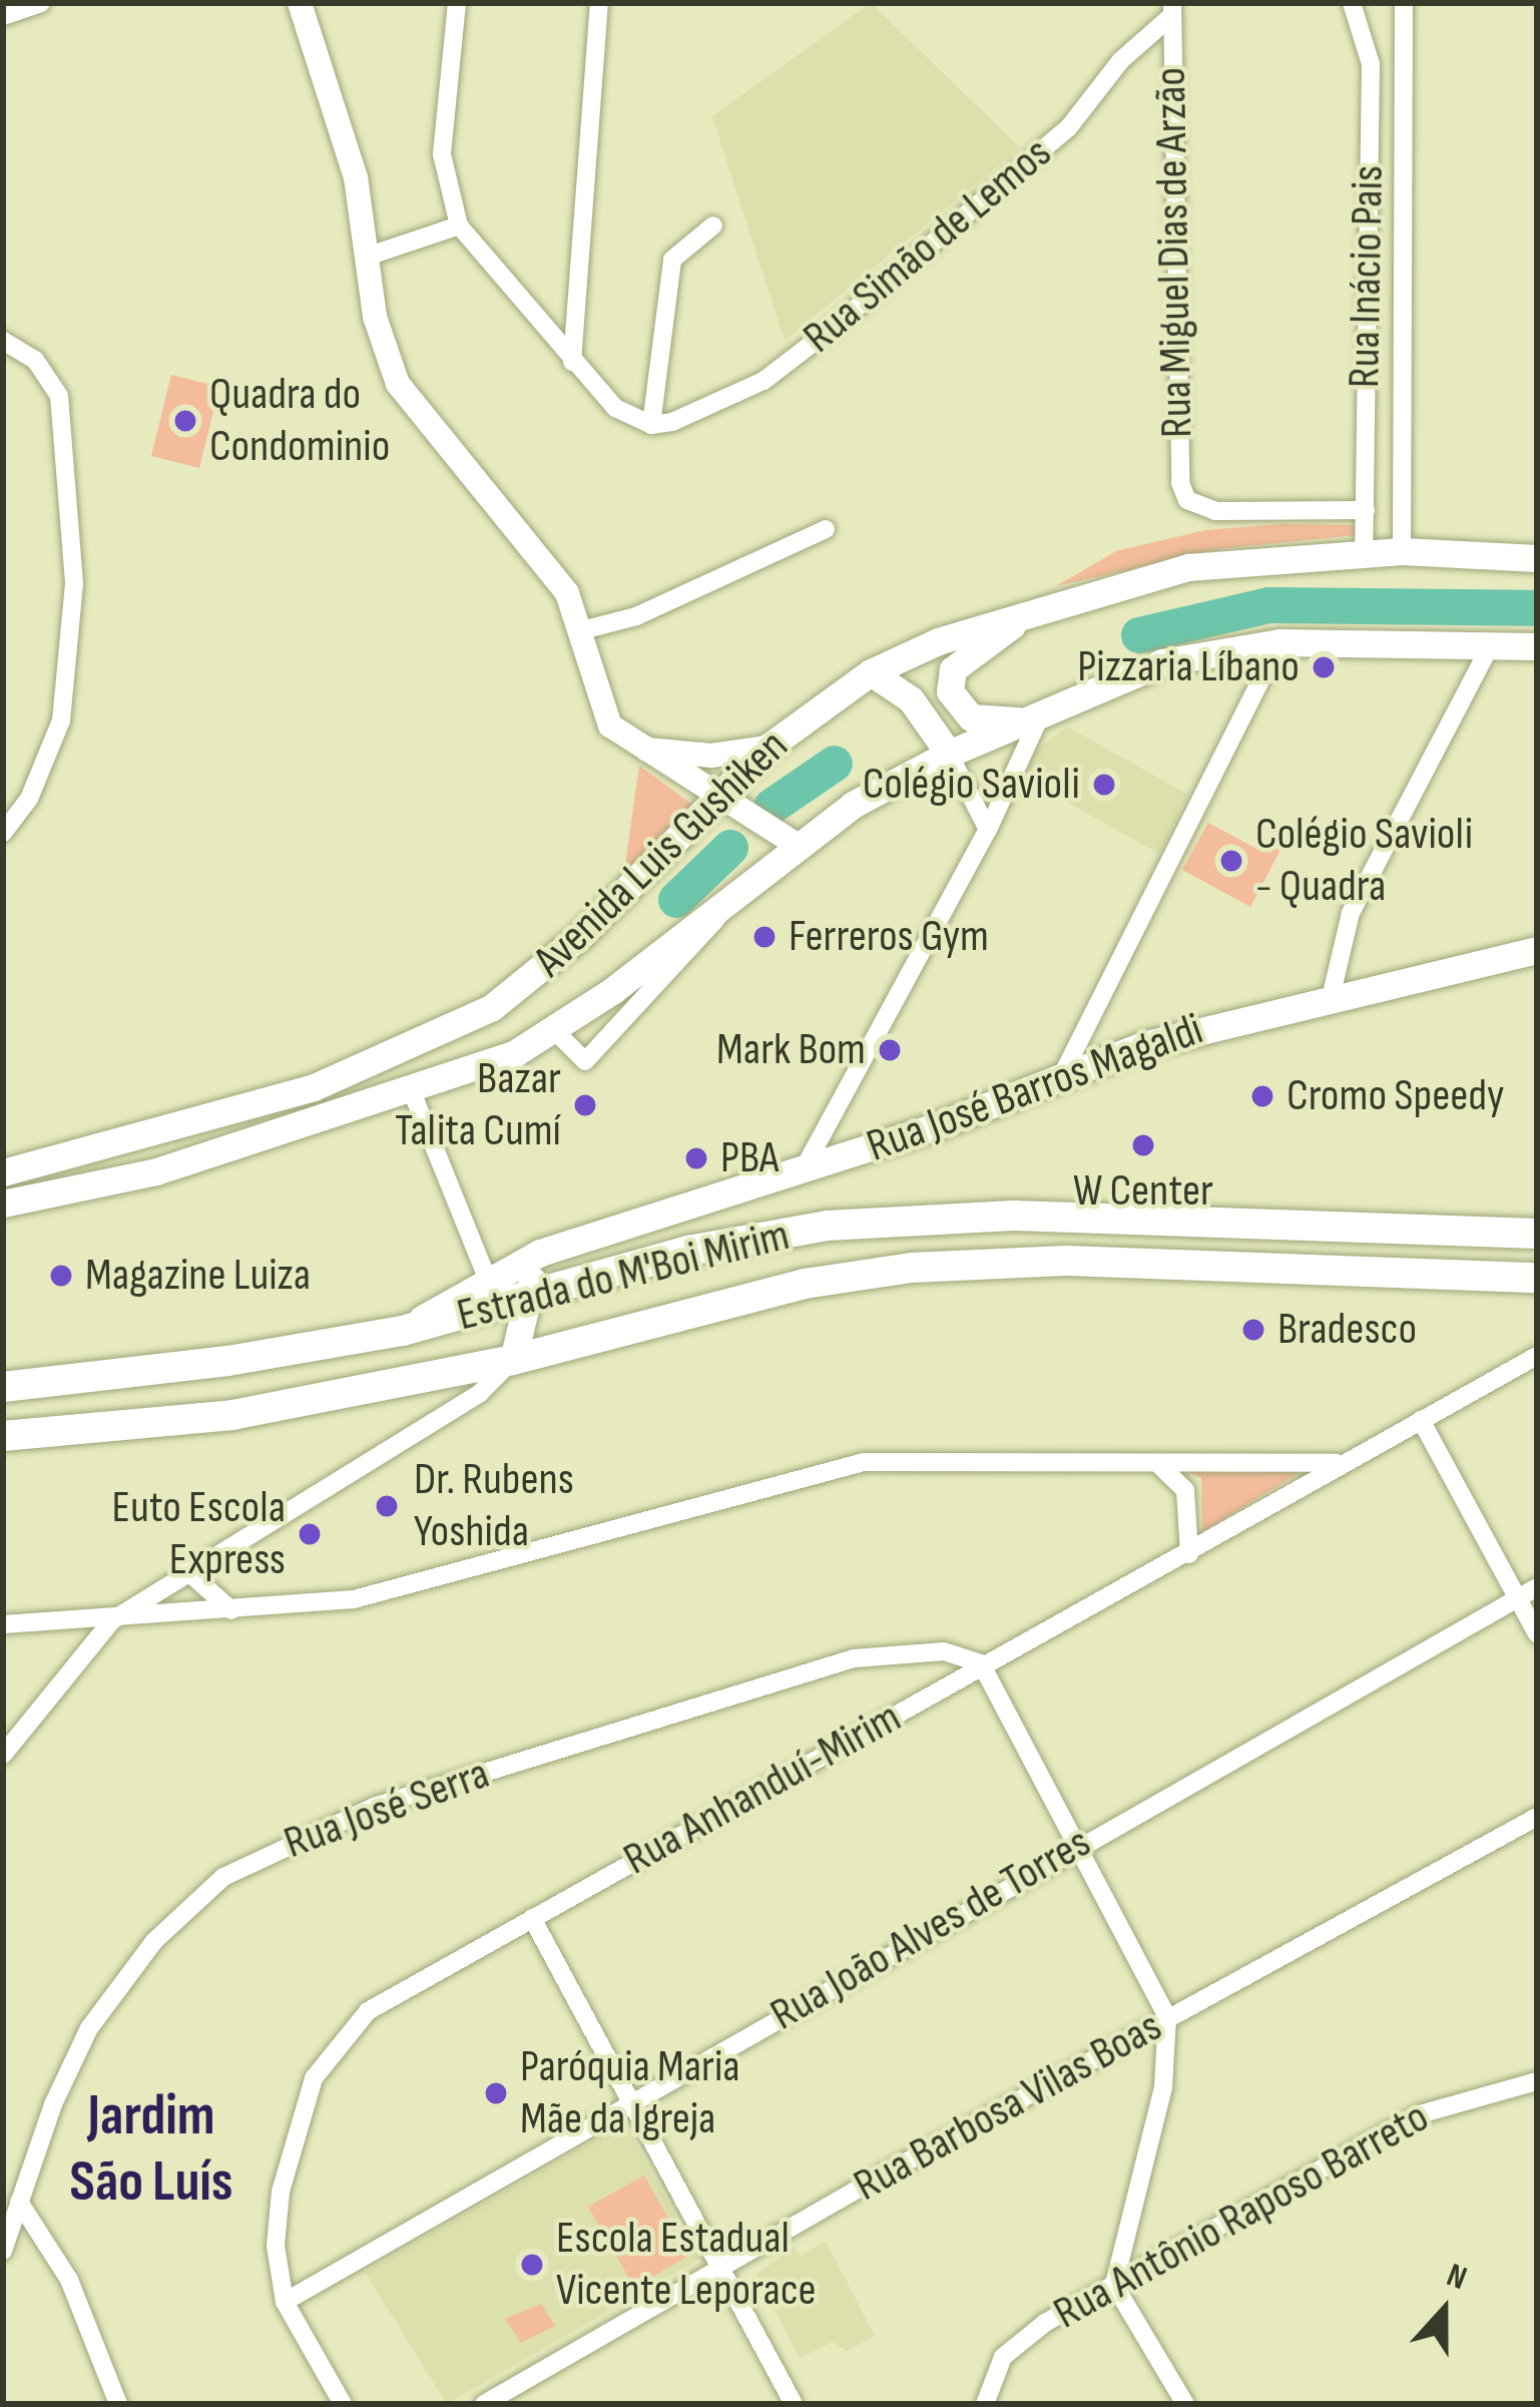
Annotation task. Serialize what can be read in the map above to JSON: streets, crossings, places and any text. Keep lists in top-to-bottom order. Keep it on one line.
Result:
{"streets":{"main road":["Avenida Luis Gushiken","Rua José Barros Magaldi","Estrada do M'Boi Mirim"],"street":["Rua Simão de Lemos","Rua Miguel Dias de Arzão","Rua Inácio Pais","Rua Anhanduí-Mirim","Rua José Serra","Rua João Alves de Torres","Rua Barbosa Vilas Boas","Rua Antônio Raposo Barreto"]},"crossings":[["Rua Simão de Lemos","Rua Miguel Dias de Arzão"],["Rua Miguel Dias de Arzão","Rua Inácio Pais"],["Rua Inácio Pais","Avenida Luis Gushiken"],["Rua José Barros Magaldi","Estrada do M'Boi Mirim"],["Rua Anhanduí-Mirim","Rua José Serra"],["Rua Anhanduí-Mirim","Rua João Alves de Torres"]],"districts":["Jardim São Luís"],"places":["Quadra do Condominio","Pizzaria Líbano","Colégio Savioli","Colégio Savioli - Quadra","Ferreros Gym","Mark Bom","Cromo Speedy","Bazar Talita Cumí","W Center","PBA","Magazine Luiza","Bradesco","Dr. Rubens Yoshida","Euto Escola Express","Paróquia Maria Mãe da Igreja","Escola Estadual Vicente Leporace"],"north":"top"}
